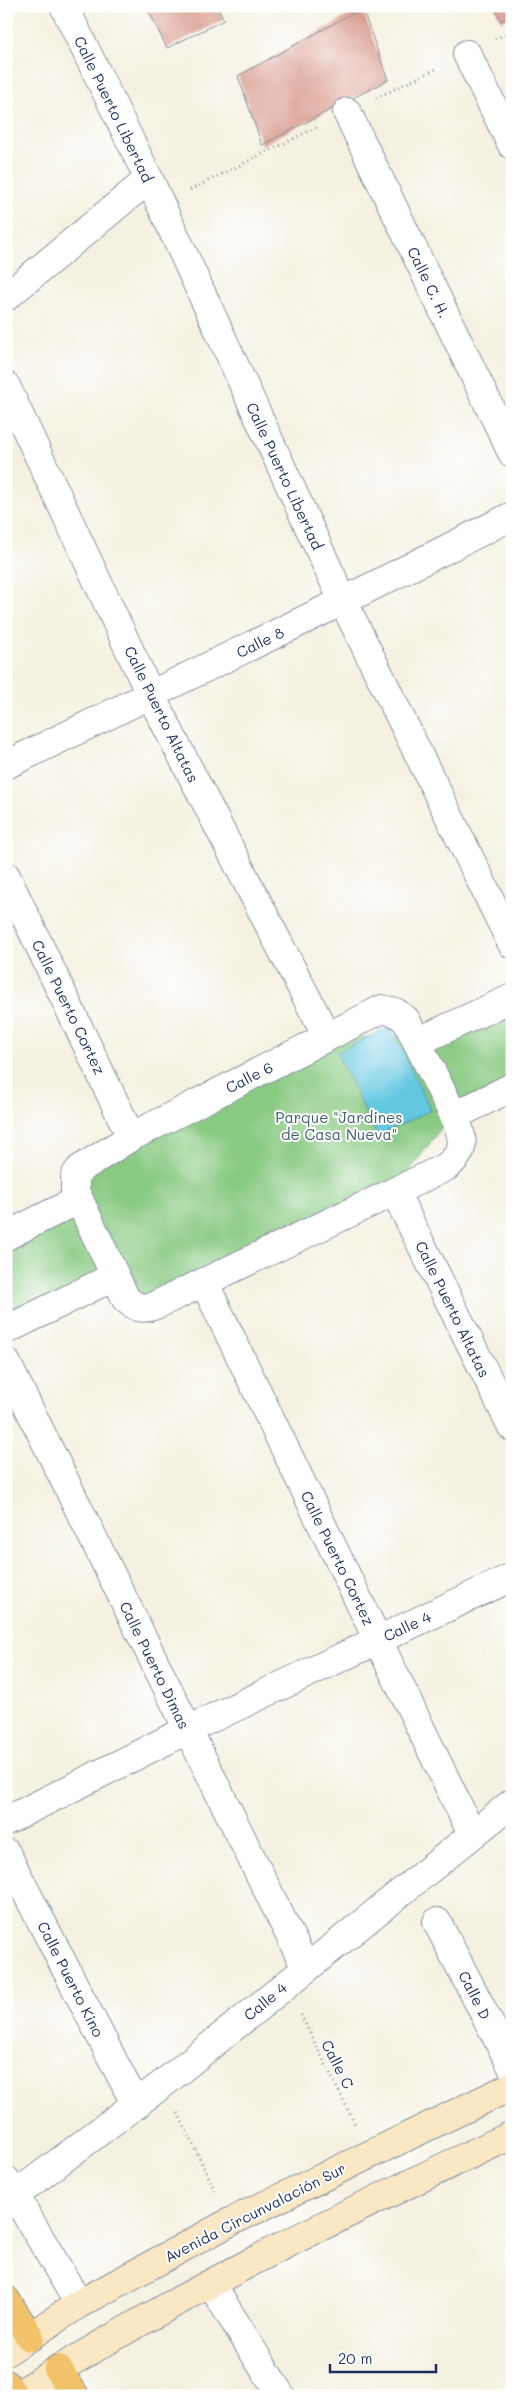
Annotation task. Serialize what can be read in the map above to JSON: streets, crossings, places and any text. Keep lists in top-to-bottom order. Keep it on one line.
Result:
{"streets":{"street":["Calle Puerto Libertad","Calle C. H.","Calle 8","Calle Puerto Altatas","Calle Puerto Cortez","Calle 6","Calle 4","Calle Puerto Dimas","Calle Puerto Kino","Calle D","Avenida Circunvalación Sur"],"path":["Calle C"]},"crossings":[["Calle Puerto Libertad","Calle 8"],["Calle 8","Calle Puerto Altatas"],["Calle Puerto Altatas","Calle 6"],["Calle Puerto Cortez","Calle 6"],["Calle Puerto Cortez","Calle 4"],["Calle 4","Calle Puerto Dimas"],["Calle 4","Calle Puerto Kino"],["Calle 4","Calle C"],["Calle Puerto Dimas","Calle C"],["Calle C","Avenida Circunvalación Sur"]],"parks":["Parque \"Jardines de Casa Nueva\""],"scale_bar":"20 m"}
